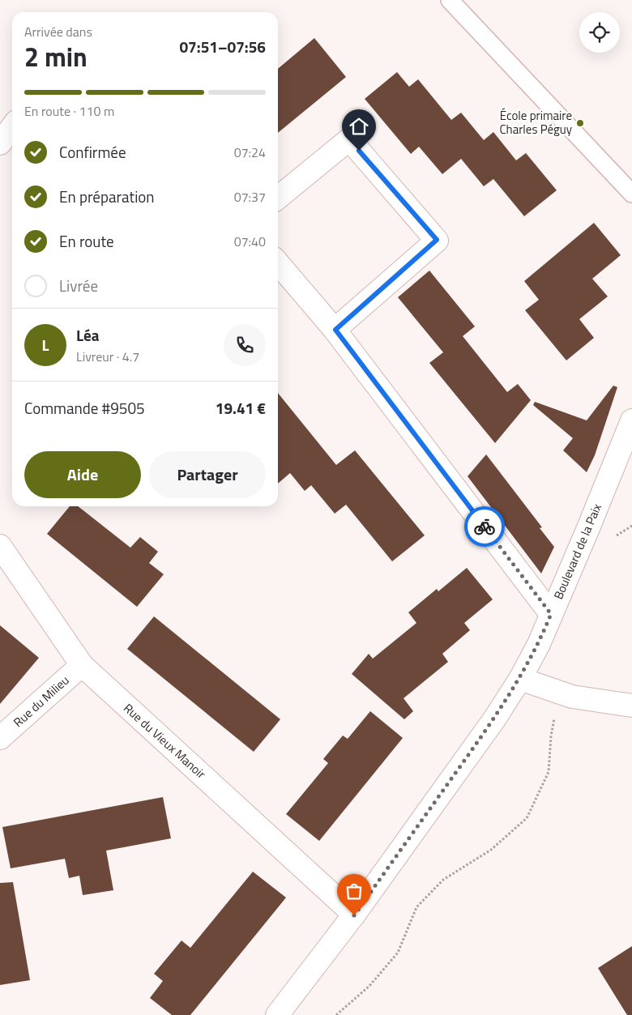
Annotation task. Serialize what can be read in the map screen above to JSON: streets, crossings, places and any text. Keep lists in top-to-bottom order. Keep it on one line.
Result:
{"streets":{"street":["Boulevard de la Paix","Rue du Milieu","Rue du Vieux Manoir"]},"crossings":[["Boulevard de la Paix","Rue du Vieux Manoir"],["Rue du Milieu","Rue du Vieux Manoir"]],"places":["École primaire Charles Péguy"],"page":{"heading":["2 min","Arrivée dans","07:51–07:56"],"panel":["Léa","Livreur · 4.7","Commande #9505","19.41 €"],"bar":"En route · 110 m","list":[["Confirmée","07:24"],["En préparation","07:37"],["En route","07:40"],"Livrée"],"round":"L","buttons":["Aide","Partager"]}}
